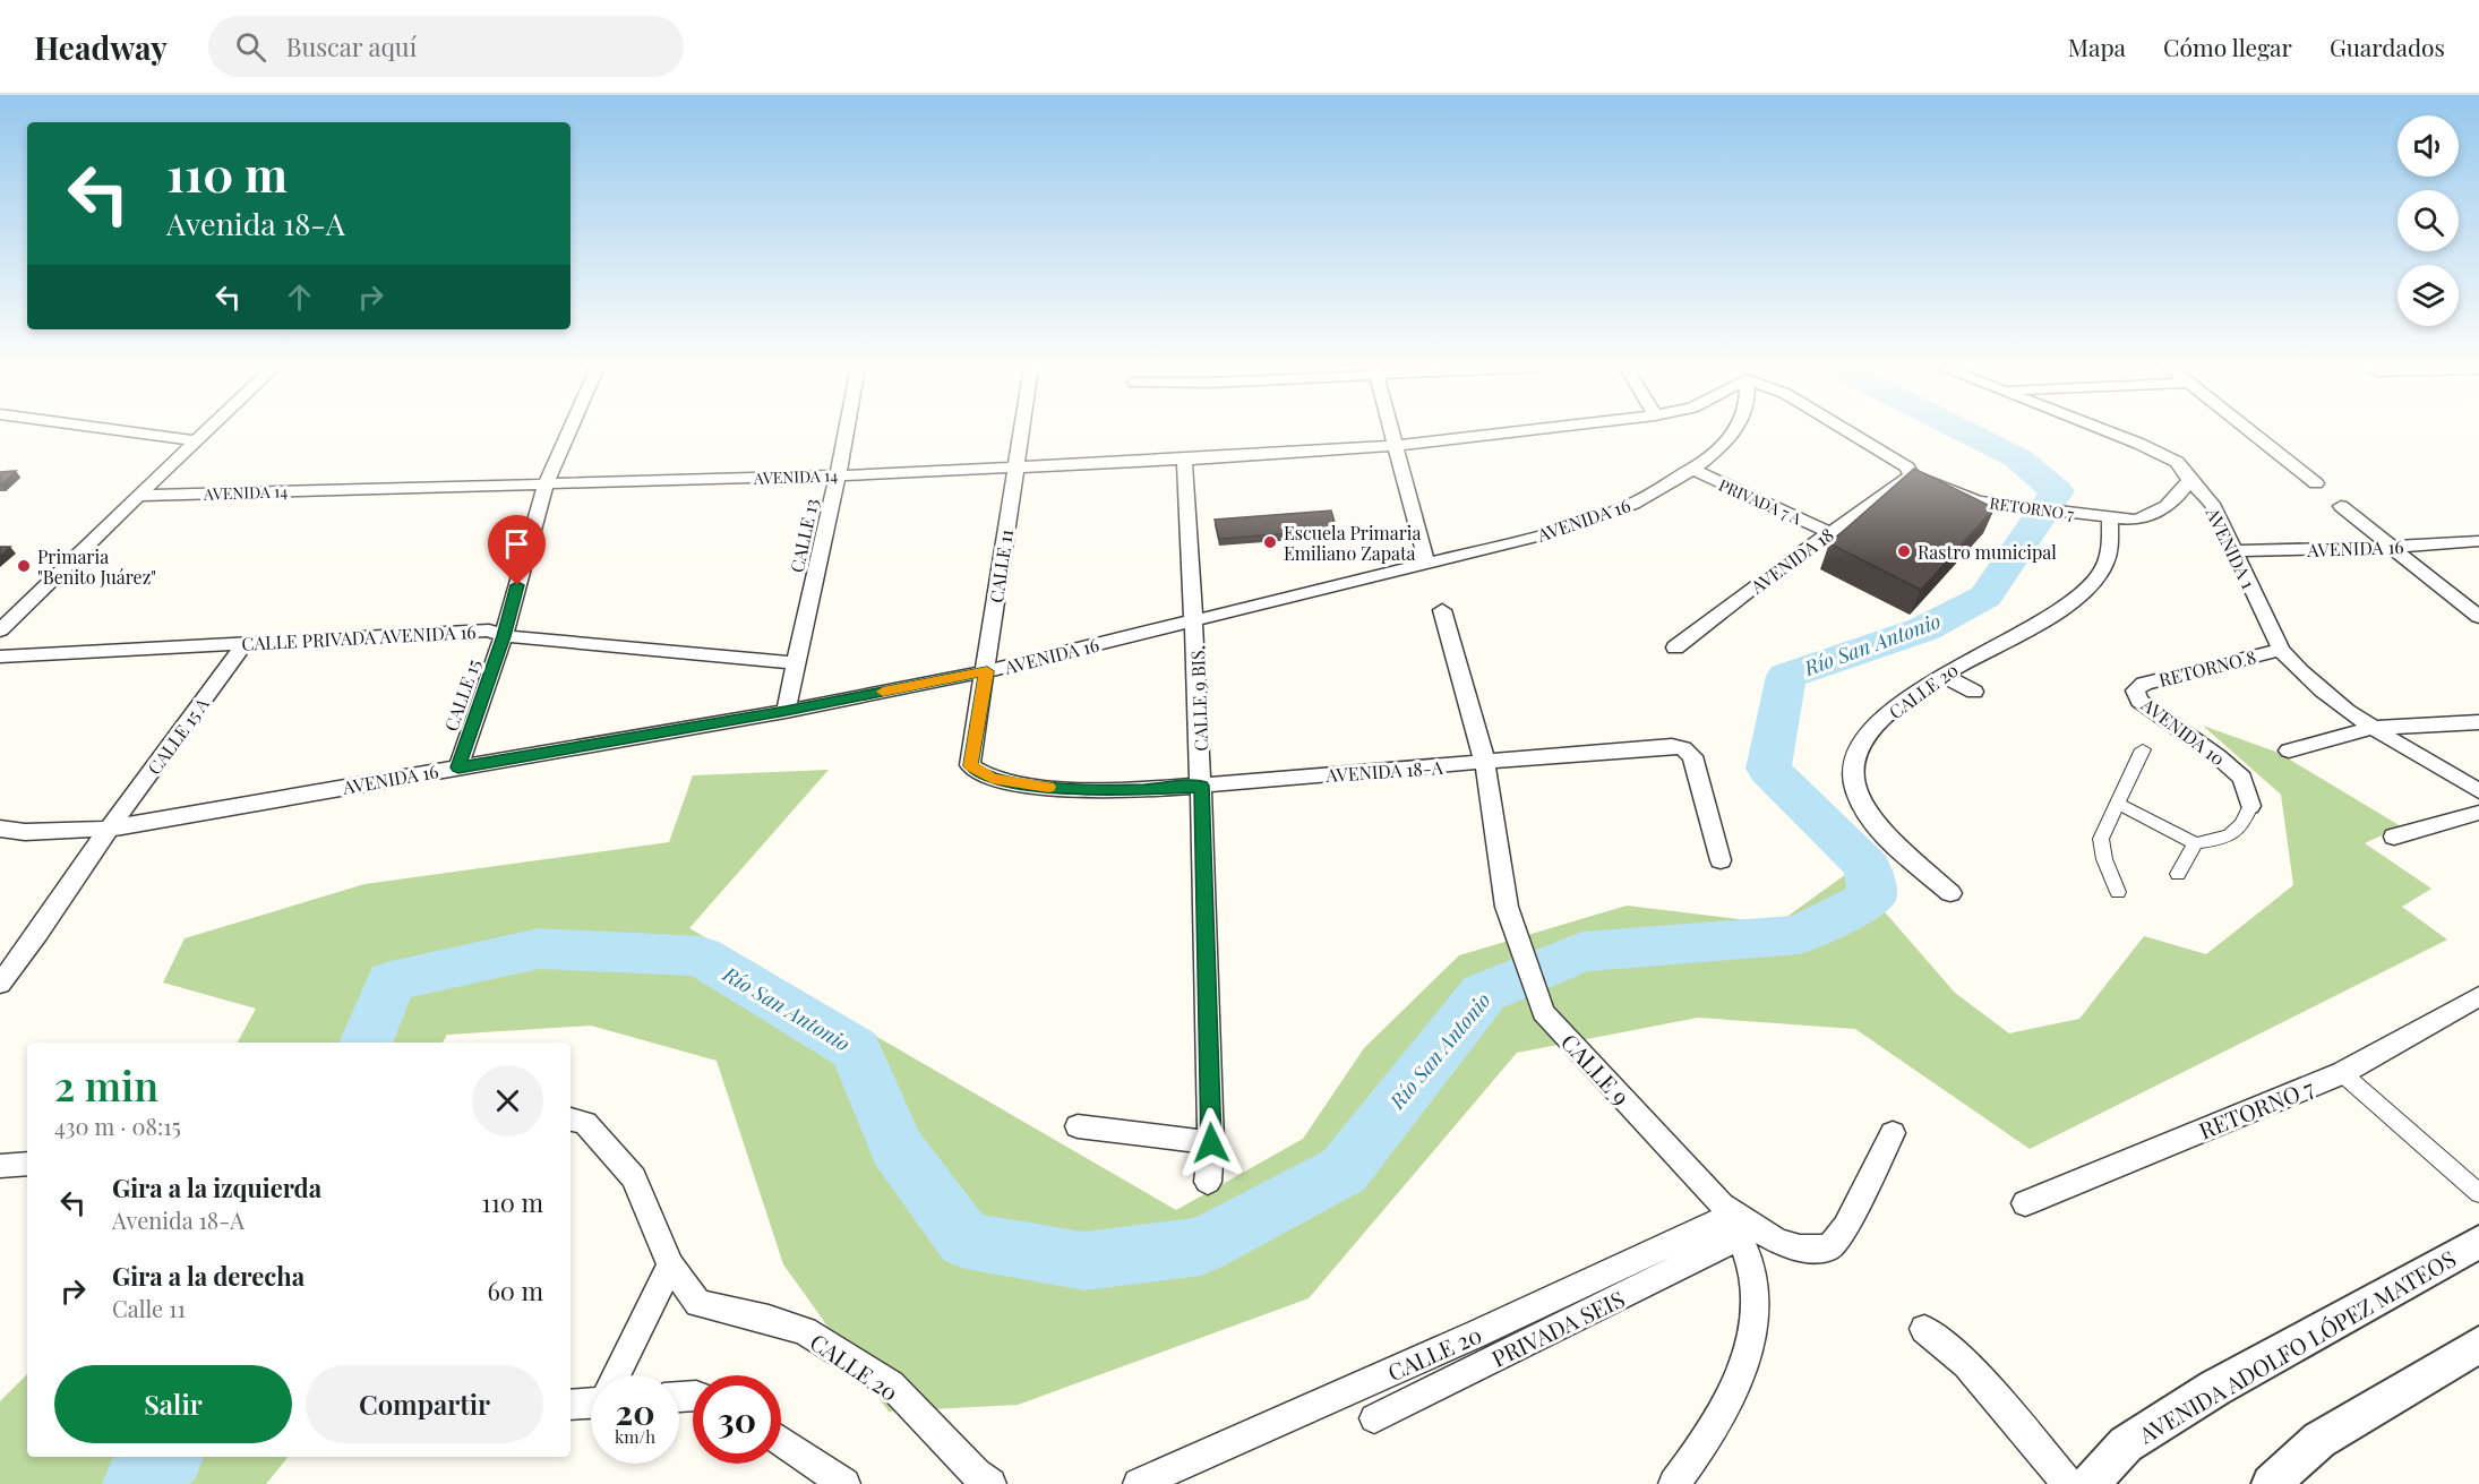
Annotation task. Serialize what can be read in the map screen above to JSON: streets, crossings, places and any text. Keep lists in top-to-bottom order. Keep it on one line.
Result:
{"streets":{"street":["AVENIDA 14","PRIVADA 7 A","RETORNO 7","AVENIDA 16","CALLE 13","AVENIDA 1","AVENIDA 18","CALLE 11","CALLE PRIVADA AVENIDA 16","RETORNO 8","CALLE 20","CALLE 15","CALLE 9 BIS.","AVENIDA 10","CALLE 15 A","AVENIDA 18-A","CALLE 9","PRIVADA SEIS","AVENIDA ADOLFO LÓPEZ MATEOS"]},"crossings":[["AVENIDA 14","CALLE 13"],["AVENIDA 14","CALLE 11"],["AVENIDA 14","CALLE 15"],["AVENIDA 14","CALLE 9 BIS."],["PRIVADA 7 A","AVENIDA 16"],["PRIVADA 7 A","AVENIDA 18"],["RETORNO 7","AVENIDA 1"],["RETORNO 7","AVENIDA 18"],["RETORNO 7","CALLE 20"],["AVENIDA 16","CALLE 13"],["AVENIDA 16","AVENIDA 1"],["AVENIDA 16","CALLE 11"],["AVENIDA 16","CALLE 15"],["AVENIDA 16","CALLE 9 BIS."],["AVENIDA 16","CALLE 15 A"],["CALLE 13","CALLE PRIVADA AVENIDA 16"],["AVENIDA 1","RETORNO 8"],["CALLE 11","AVENIDA 18-A"],["CALLE PRIVADA AVENIDA 16","CALLE 15"],["CALLE PRIVADA AVENIDA 16","CALLE 15 A"],["RETORNO 8","AVENIDA 10"],["CALLE 20","CALLE 9"],["CALLE 20","PRIVADA SEIS"],["CALLE 9 BIS.","AVENIDA 18-A"],["AVENIDA 18-A","CALLE 9"],["CALLE 9","PRIVADA SEIS"]],"water":["Río San Antonio"],"places":["Escuela Primaria Emiliano Zapata","Rastro municipal","Primaria \"Benito Juárez\""],"page":{"header":"Headway","search":"Buscar aquí","nav":["Mapa","Cómo llegar","Guardados"],"turn":["110 m","Avenida 18-A"],"heading":["2 min","430 m · 08:15"],"list":[{"name":"Gira a la izquierda","note":"Avenida 18-A","value":"110 m"},{"name":"Gira a la derecha","note":"Calle 11","value":"60 m"}],"buttons":["Salir","Compartir"],"speed":"20 km/h","limit":"30"}}
